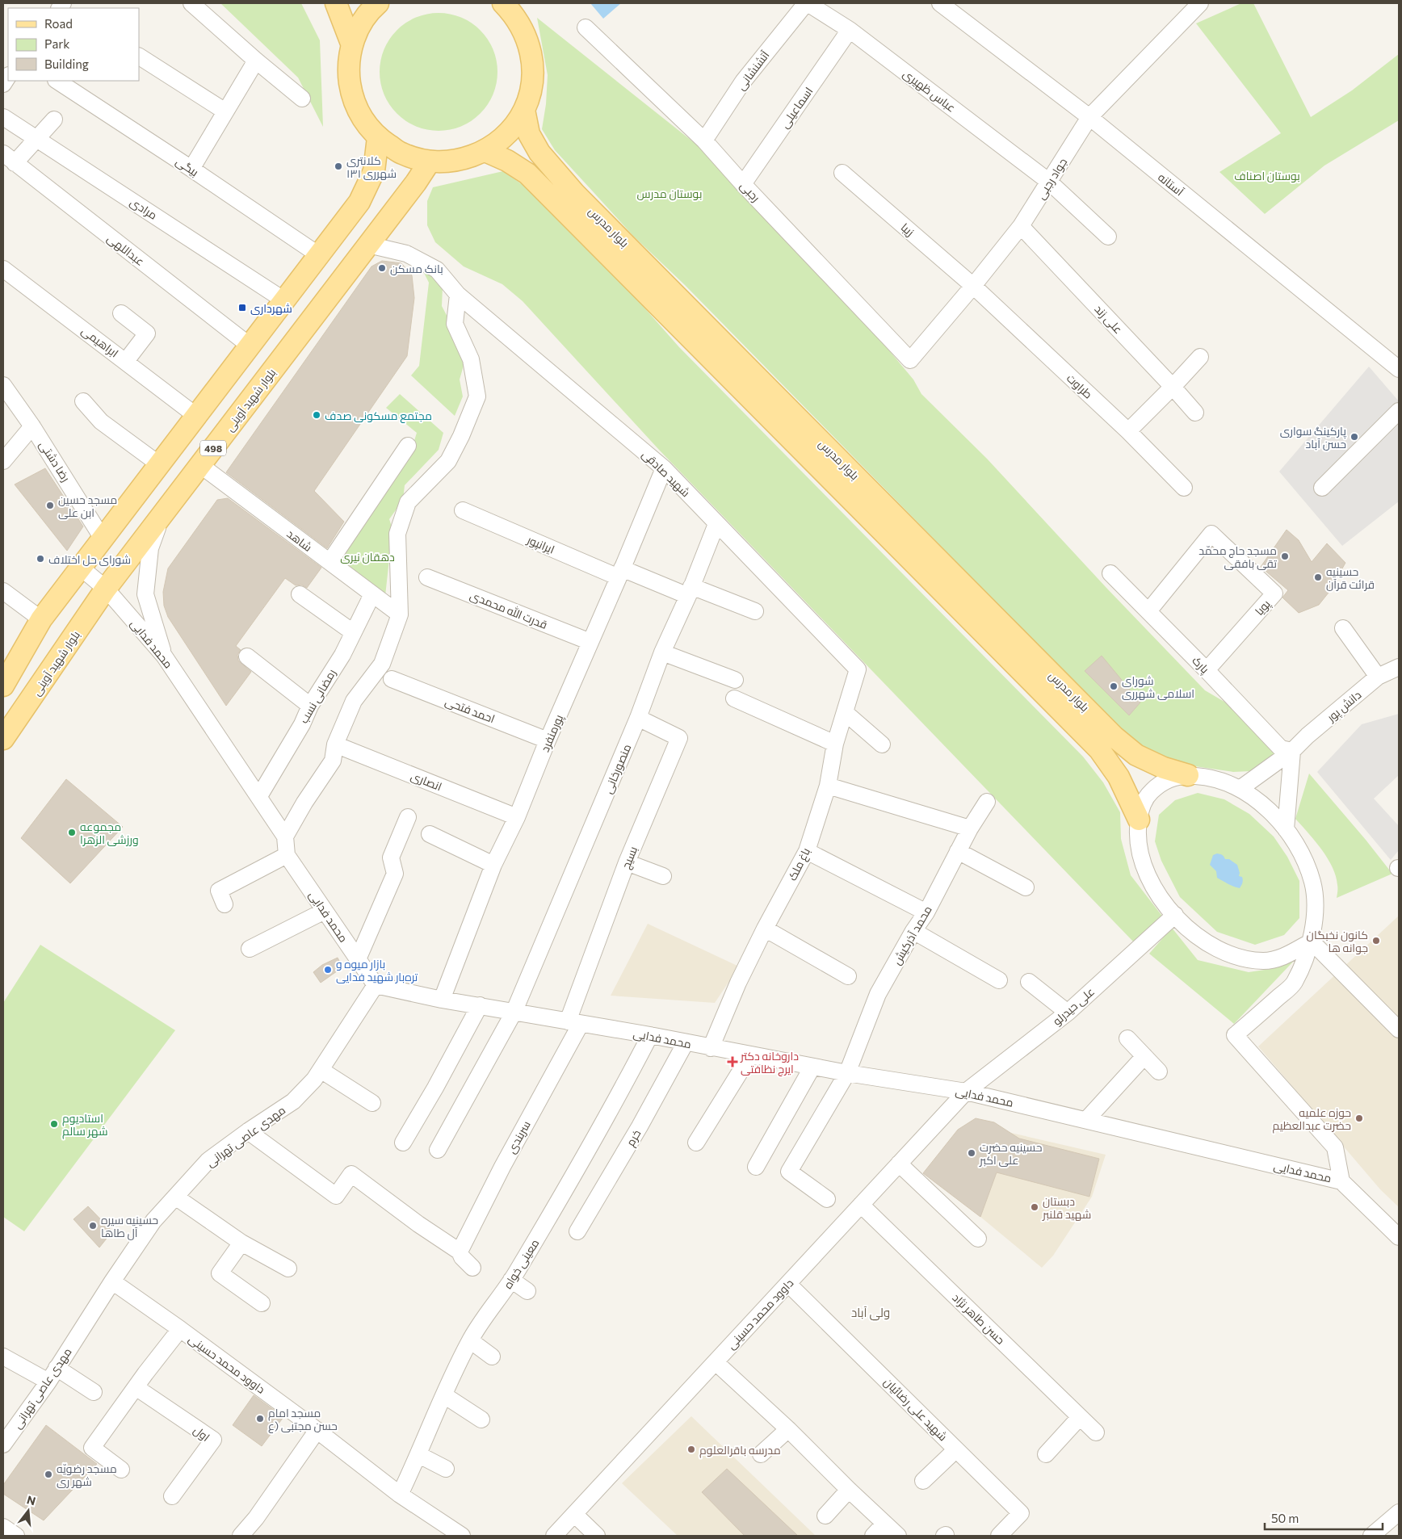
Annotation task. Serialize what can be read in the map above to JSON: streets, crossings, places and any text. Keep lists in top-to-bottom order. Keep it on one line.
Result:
{"streets":{"main road":["بلوار مدرس","بلوار شهید آوینی","498"],"street":["آتشنشانی","عباس ظهیری","اسماعیلی","بیگی","جواد رجبی","آستانه","رجبی","مرادی","زیبا","عبداللهی","علی زند","ابراهیمی","طراوت","رضا دشتی","شهید صادقی","شاهد","ایرانپور","پویا","قدرت الله محمدی","محمد فدایی","پارک","رمضانی نسب","دانش پور","احمد فتحی","پورمنفرد","منصورخانی","انصاری","بسیج","باغ ملک","محمد آذرکیش","علی حیدرلو","مهدی عاصی تهرانی","سربندی","خرم","معینی خواه","داوود محمد حسینی","حسن طاهر نژاد","شهید علی رضائیان","اول"]},"crossings":[["آتشنشانی","عباس ظهیری"],["آتشنشانی","رجبی"],["عباس ظهیری","اسماعیلی"],["عباس ظهیری","جواد رجبی"],["اسماعیلی","رجبی"],["جواد رجبی","آستانه"],["جواد رجبی","رجبی"],["جواد رجبی","زیبا"],["جواد رجبی","علی زند"],["جواد رجبی","طراوت"],["زیبا","طراوت"],["بلوار شهید آوینی","شهید صادقی"],["بلوار شهید آوینی","شاهد"],["بلوار شهید آوینی","محمد فدایی"],["شهید صادقی","پورمنفرد"],["شهید صادقی","منصورخانی"],["شهید صادقی","باغ ملک"],["شاهد","رمضانی نسب"],["ایرانپور","پورمنفرد"],["ایرانپور","منصورخانی"],["پویا","پارک"],["قدرت الله محمدی","پورمنفرد"],["محمد فدایی","رمضانی نسب"],["محمد فدایی","پورمنفرد"],["محمد فدایی","منصورخانی"],["محمد فدایی","بسیج"],["محمد فدایی","باغ ملک"],["محمد فدایی","محمد آذرکیش"],["محمد فدایی","علی حیدرلو"],["محمد فدایی","مهدی عاصی تهرانی"],["محمد فدایی","سربندی"],["محمد فدایی","خرم"],["محمد فدایی","معینی خواه"],["محمد فدایی","داوود محمد حسینی"],["پارک","دانش پور"],["احمد فتحی","پورمنفرد"],["پورمنفرد","انصاری"],["منصورخانی","بسیج"],["بسیج","سربندی"],["علی حیدرلو","داوود محمد حسینی"],["مهدی عاصی تهرانی","داوود محمد حسینی"],["معینی خواه","داوود محمد حسینی"],["داوود محمد حسینی","حسن طاهر نژاد"],["داوود محمد حسینی","شهید علی رضائیان"]],"districts":["ولی آباد"],"parks":["بوستان اصناف","بوستان مدرس","دهقان نیری"],"places":{"other":["کلانتری ۱۳۱ شهرری","بانک مسکن","مجتمع مسکونی صدف","پارکینگ سواری حسن آباد","مسجد حسین ابن علی","مسجد حاج محمّد تقی بافقی","شورای حل اختلاف","حسینیه قرائت قرآن","شورای اسلامی شهرری","مجموعه ورزشی الزهرا","کانون نخبگان جوانه ها","بازار میوه و تره‌بار شهید فدایی","حوزه علمیه حضرت عبدالعظیم","استادیوم شهر سالم","حسینیه حضرت علی اکبر","دبستان شهید قلنبر","حسینیه سیره آل طاها","مسجد امام حسن مجتبی (ع","مدرسه باقرالعلوم","مسجد رضویّه شهر ری"],"transit":["شهرداری"],"health":["داروخانه دکتر ایرج نظافتی"]},"legend":["Road","Park","Building"],"scale_bar":"50 m","north":"top"}
